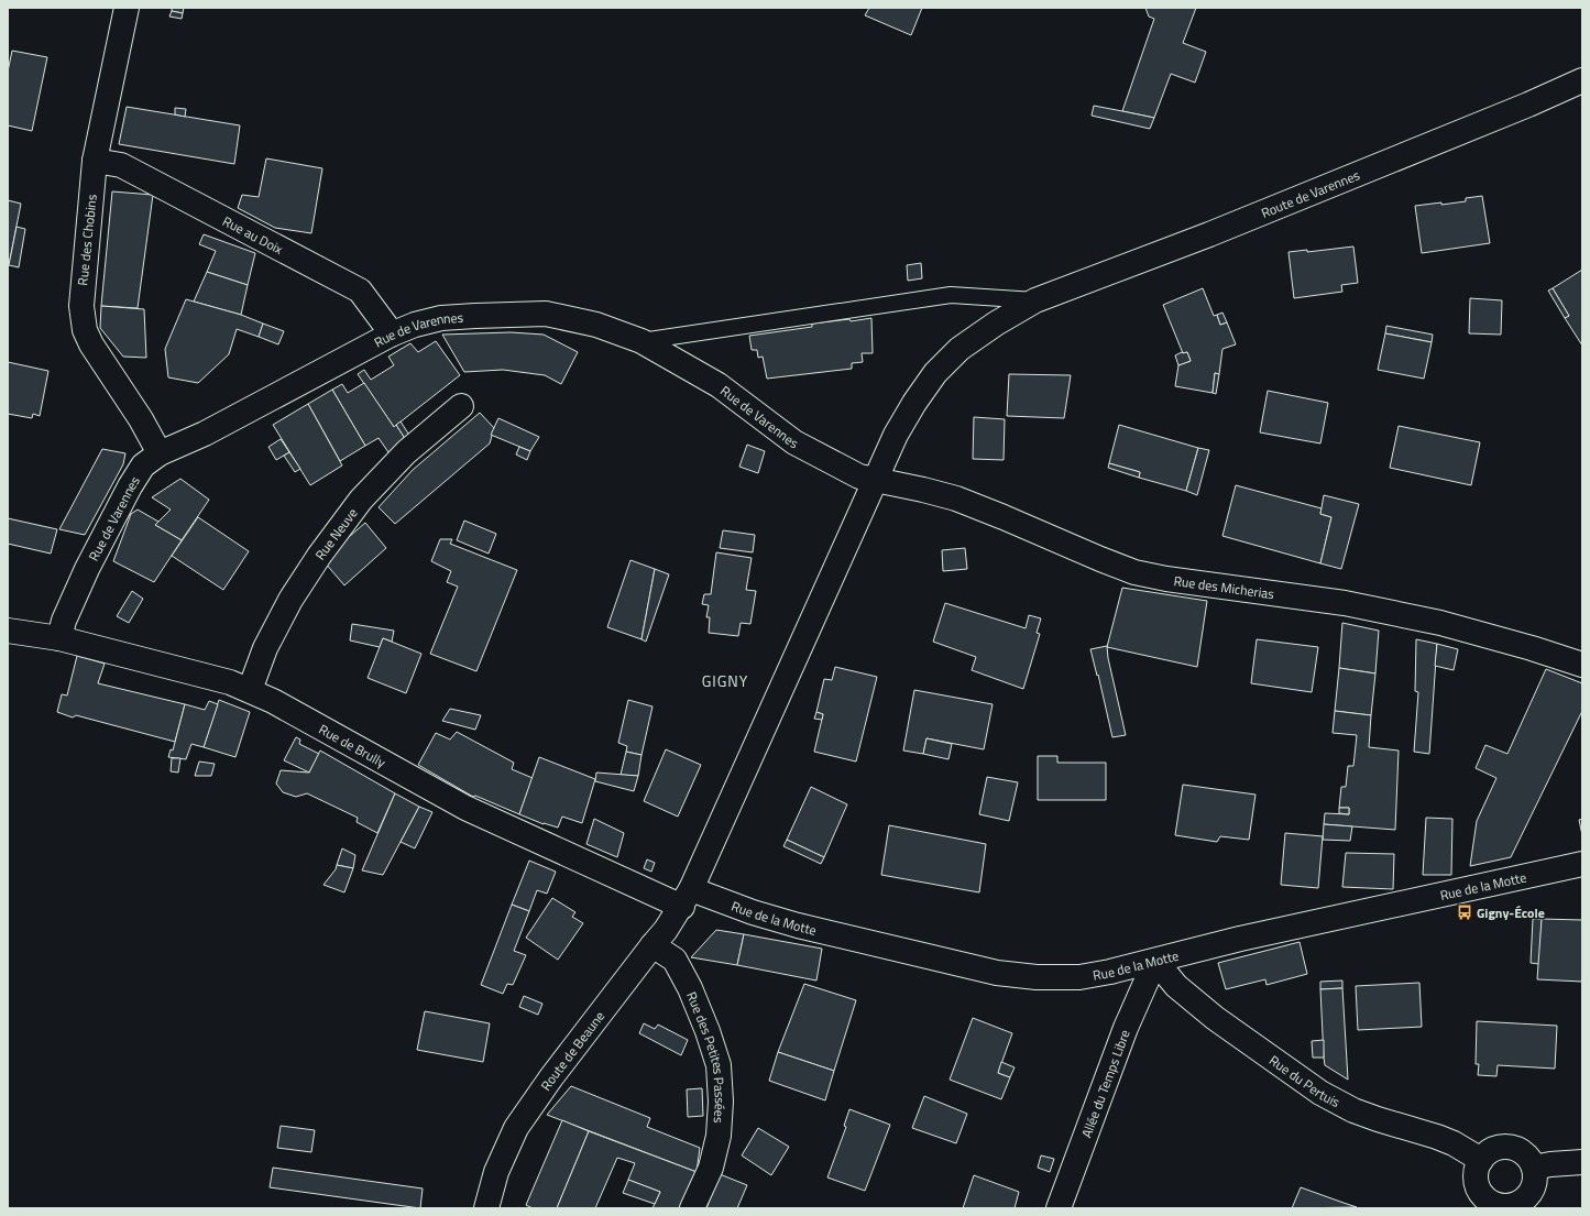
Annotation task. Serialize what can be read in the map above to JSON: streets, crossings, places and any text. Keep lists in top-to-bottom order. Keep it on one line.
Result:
{"streets":{"street":["Route de Varennes","Rue au Doix","Rue des Chobins","Rue de Varennes","Rue Neuve","Rue des Micherias","Rue de Brully","Rue de la Motte","Route de Beaune","Rue des Petites Passées","Rue du Pertuis","Allée du Temps Libre"]},"crossings":[["Route de Varennes","Rue de Varennes"],["Route de Varennes","Rue des Micherias"],["Route de Varennes","Route de Beaune"],["Rue au Doix","Rue des Chobins"],["Rue au Doix","Rue de Varennes"],["Rue des Chobins","Rue de Varennes"],["Rue de Varennes","Rue des Micherias"],["Rue de Varennes","Rue de Brully"],["Rue de Varennes","Route de Beaune"],["Rue Neuve","Rue de Brully"],["Rue des Micherias","Route de Beaune"],["Rue de Brully","Rue de la Motte"],["Rue de Brully","Route de Beaune"],["Rue de la Motte","Route de Beaune"],["Rue de la Motte","Rue du Pertuis"],["Rue de la Motte","Allée du Temps Libre"],["Route de Beaune","Rue des Petites Passées"],["Rue du Pertuis","Allée du Temps Libre"]],"districts":["GIGNY"],"places":{"bus stop":["Gigny-École"]}}
